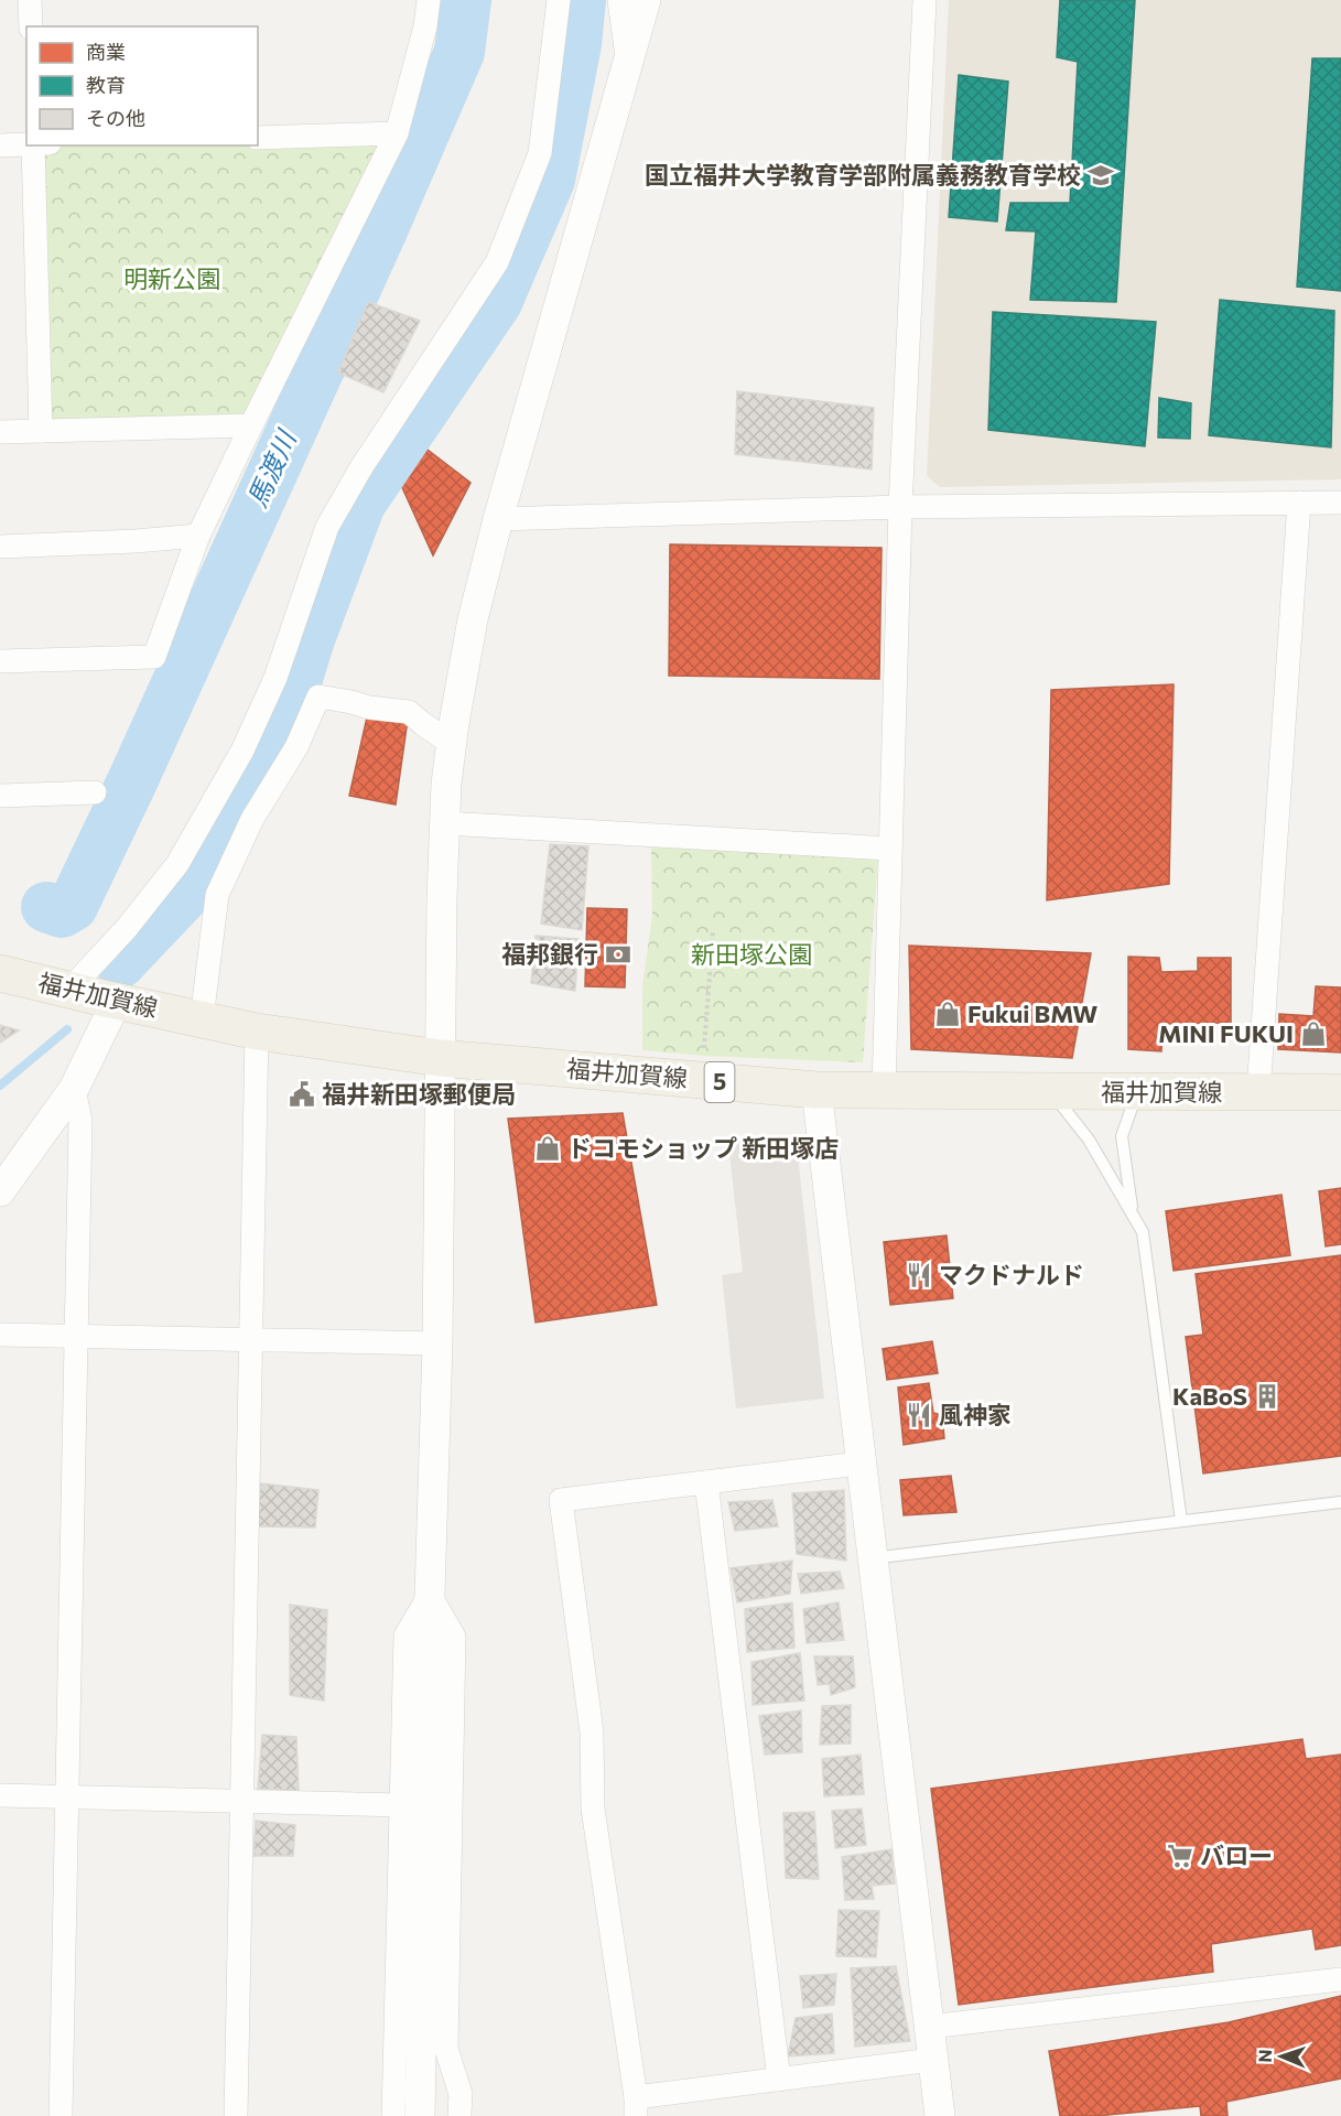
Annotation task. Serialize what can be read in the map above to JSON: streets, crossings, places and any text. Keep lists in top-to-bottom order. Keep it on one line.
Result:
{"streets":{"main road":["福井加賀線","5"]},"water":["馬渡川"],"parks":["明新公園","新田塚公園"],"places":{"school or university":["国立福井大学教育学部附属義務教育学校"],"bank":["福邦銀行"],"shop":["Fukui BMW","MINI FUKUI","ドコモショップ 新田塚店"],"public building":["福井新田塚郵便局"],"restaurant":["マクドナルド","風神家"],"building":["KaBoS"],"supermarket":["バロー"]},"legend":["商業","教育","その他"],"north":"left"}
